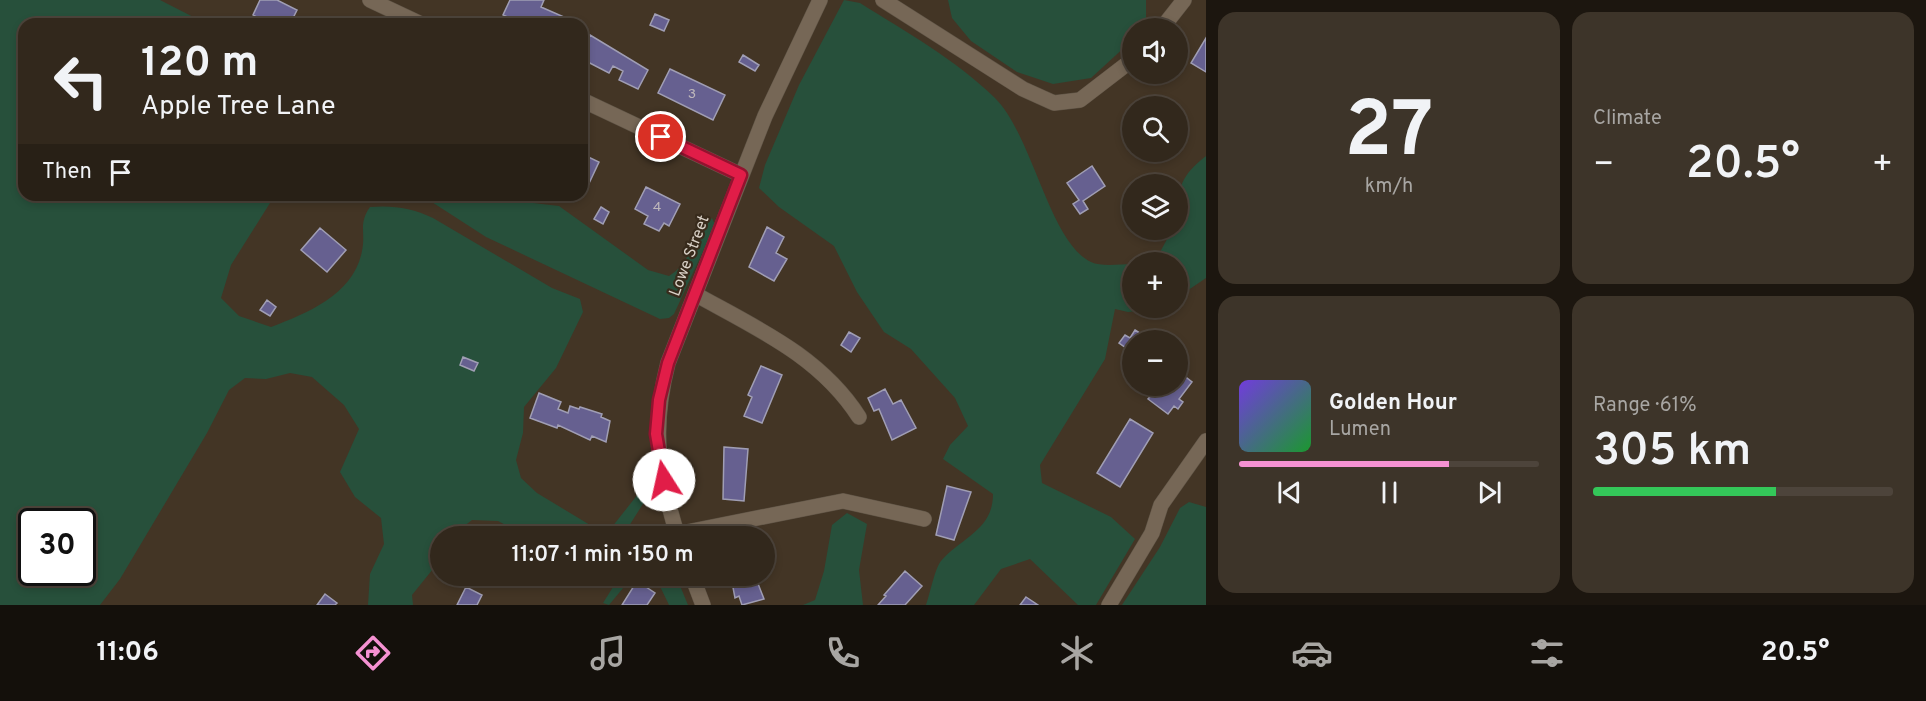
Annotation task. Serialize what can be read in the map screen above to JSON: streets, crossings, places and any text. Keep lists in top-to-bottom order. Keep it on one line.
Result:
{"streets":{"street":["Lowe Street"]},"house_numbers":["3","4"],"page":{"tile":[["27","km/h"],"Climate",["Range · 61%","305 km"]],"map_buttons":["+","−"],"turn":["120 m","Apple Tree Lane"],"heat":["−","20.5°","+"],"then":"Then","song":["Golden Hour","Lumen"],"limit":"30","trip":"11:07 · 1 min · 150 m","tabs":["11:06","20.5°"]}}
